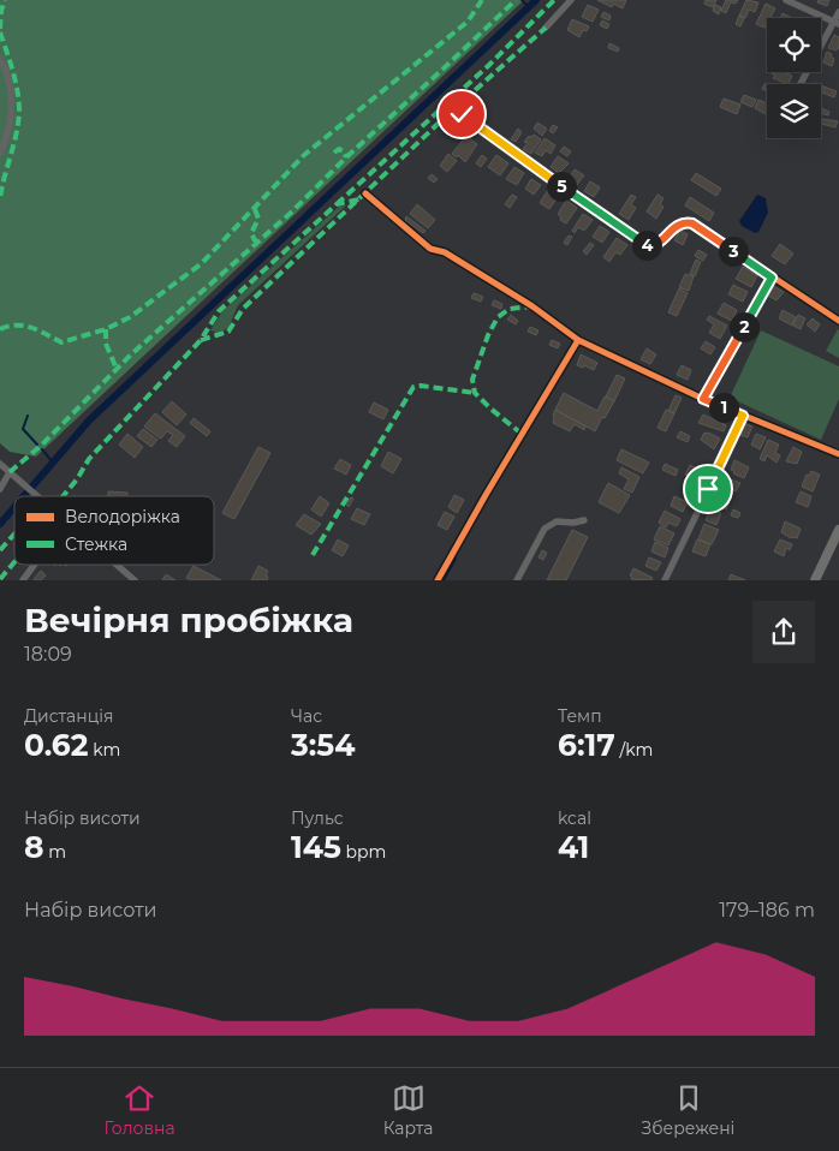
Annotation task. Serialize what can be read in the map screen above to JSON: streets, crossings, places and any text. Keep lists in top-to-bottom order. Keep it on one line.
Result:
{"legend":["Велодоріжка","Стежка"],"page":{"pins":["5","4","3","2","1"],"heading":["Вечірня пробіжка","18:09"],"stats":[["Дистанція","0.62 km"],["Час","3:54"],["Темп","6:17 /km"],["Набір висоти","8 m"],["Пульс","145 bpm"],["kcal","41"]],"chart":["Набір висоти","179–186 m"],"tabs":["Головна","Карта","Збережені"]}}
